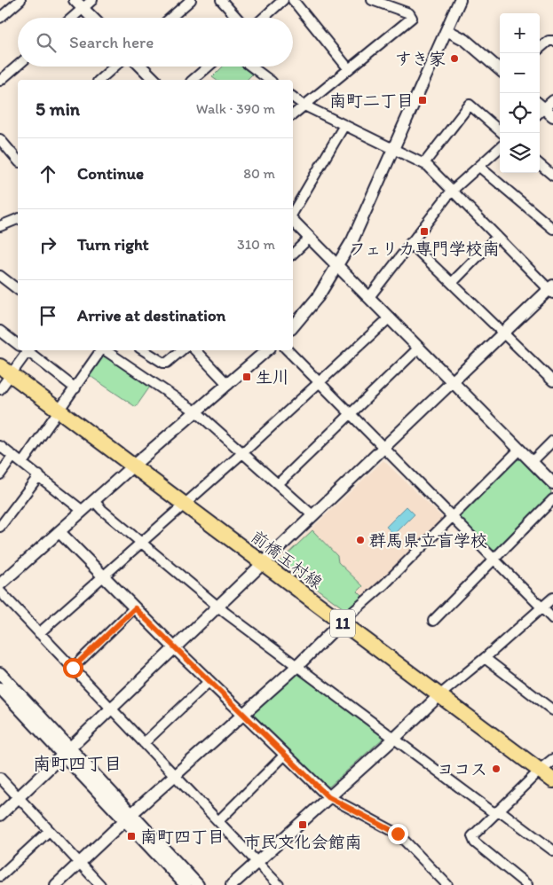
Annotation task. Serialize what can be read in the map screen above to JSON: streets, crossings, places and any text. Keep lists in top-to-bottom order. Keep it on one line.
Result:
{"streets":{"main road":["前橋玉村線","11"]},"districts":["南町四丁目"],"places":{"other":["すき家","群馬県立盲学校","ココス"],"transit":["南町二丁目","フェリカ専門学校南","生川","市民文化会館南","南町四丁目"]},"page":{"map_buttons":["+","−"],"search":"Search here","heading":["5 min","Walk · 390 m"],"list":[["Continue","80 m"],["Turn right","310 m"],"Arrive at destination"]}}
